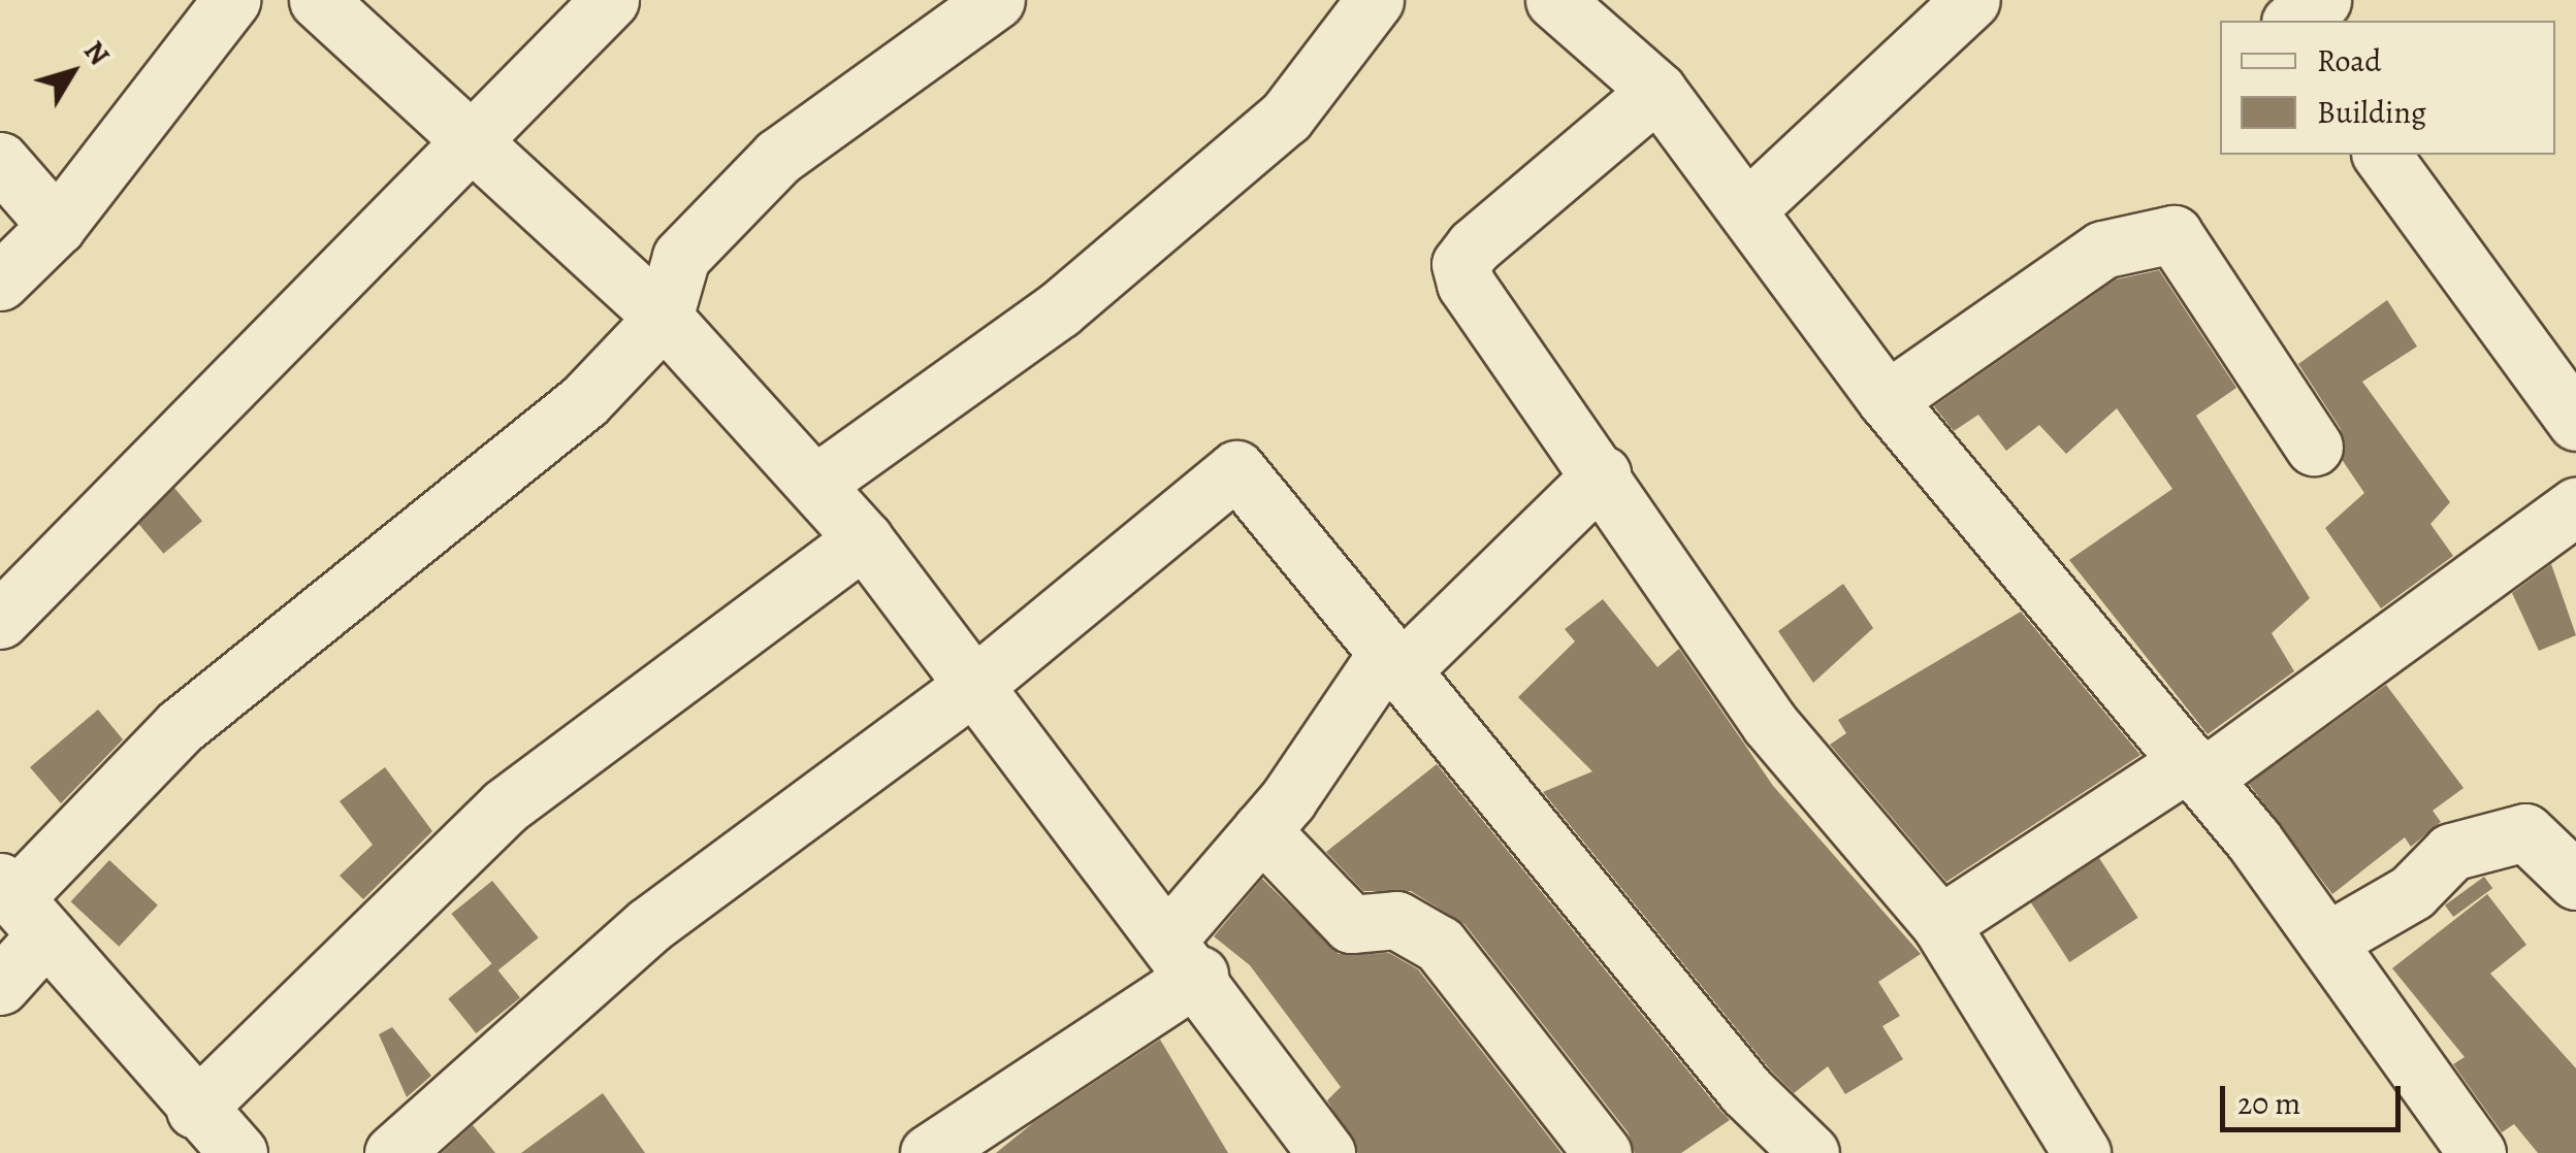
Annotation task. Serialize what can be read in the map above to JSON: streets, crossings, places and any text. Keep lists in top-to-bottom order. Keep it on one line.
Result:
{"legend":["Road","Building"],"scale_bar":"20 m","north":"top right"}
